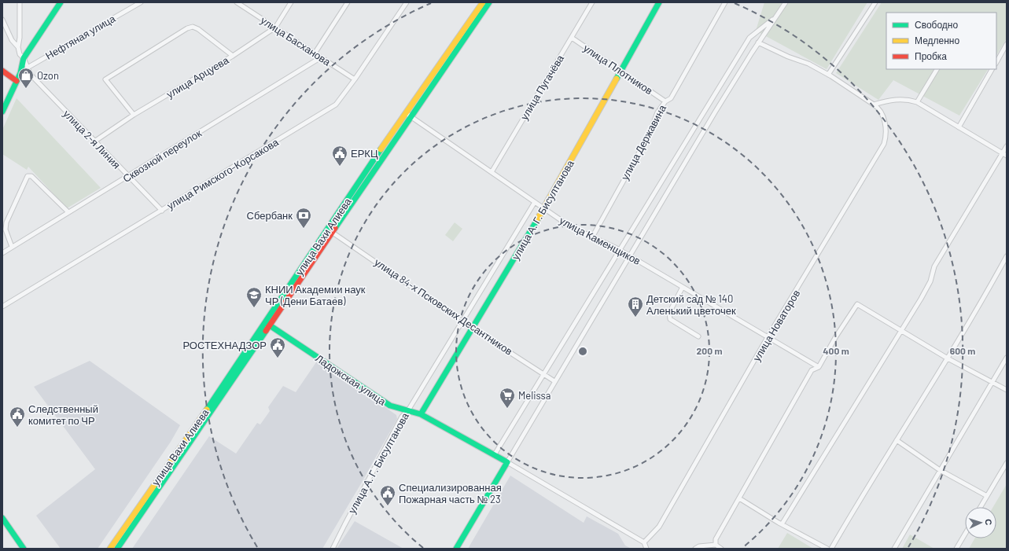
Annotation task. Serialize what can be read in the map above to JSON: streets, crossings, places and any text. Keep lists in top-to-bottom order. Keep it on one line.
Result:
{"streets":{"main road":["улица А. Г. Бисултанова","улица Вахи Алиева","Ладожская улица"],"street":["Нефтяная улица","улица Басханова","улица Плотников","улица Арцуева","улица Пугачёва","улица 2-я Линия","улица Державина","Сквозной переулок","улица Римского-Корсакова","улица Каменщиков","улица 84-х Псковских Десантников","улица Новаторов"]},"crossings":[["Нефтяная улица","улица 2-я Линия"],["улица Басханова","улица Арцуева"],["улица Басханова","Сквозной переулок"],["улица Басханова","улица Римского-Корсакова"],["улица Плотников","улица Пугачёва"],["улица Плотников","улица Державина"],["улица Плотников","улица А. Г. Бисултанова"],["улица Арцуева","улица 2-я Линия"],["улица Пугачёва","улица Каменщиков"],["улица 2-я Линия","Сквозной переулок"],["улица 2-я Линия","улица Римского-Корсакова"],["улица Державина","улица Каменщиков"],["улица А. Г. Бисултанова","улица Каменщиков"],["улица А. Г. Бисултанова","улица 84-х Псковских Десантников"],["улица А. Г. Бисултанова","Ладожская улица"],["улица Вахи Алиева","улица Каменщиков"],["улица Вахи Алиева","улица 84-х Псковских Десантников"],["улица Вахи Алиева","Ладожская улица"],["улица Каменщиков","улица Новаторов"]],"places":{"shop":["Ozon"],"public building":["ЕРКЦ","РОСТЕХНАДЗОР","Следственный комитет по ЧР","Специализированная Пожарная часть № 23"],"bank":["Сбербанк"],"school or university":["КНИИ Академии наук ЧР (Дени Батаев)"],"building":["Детский сад № 140 Аленький цветочек"],"supermarket":["Melissa"]},"legend":["Свободно","Медленно","Пробка"],"north":"right","rings":["200 m","400 m","600 m"]}
